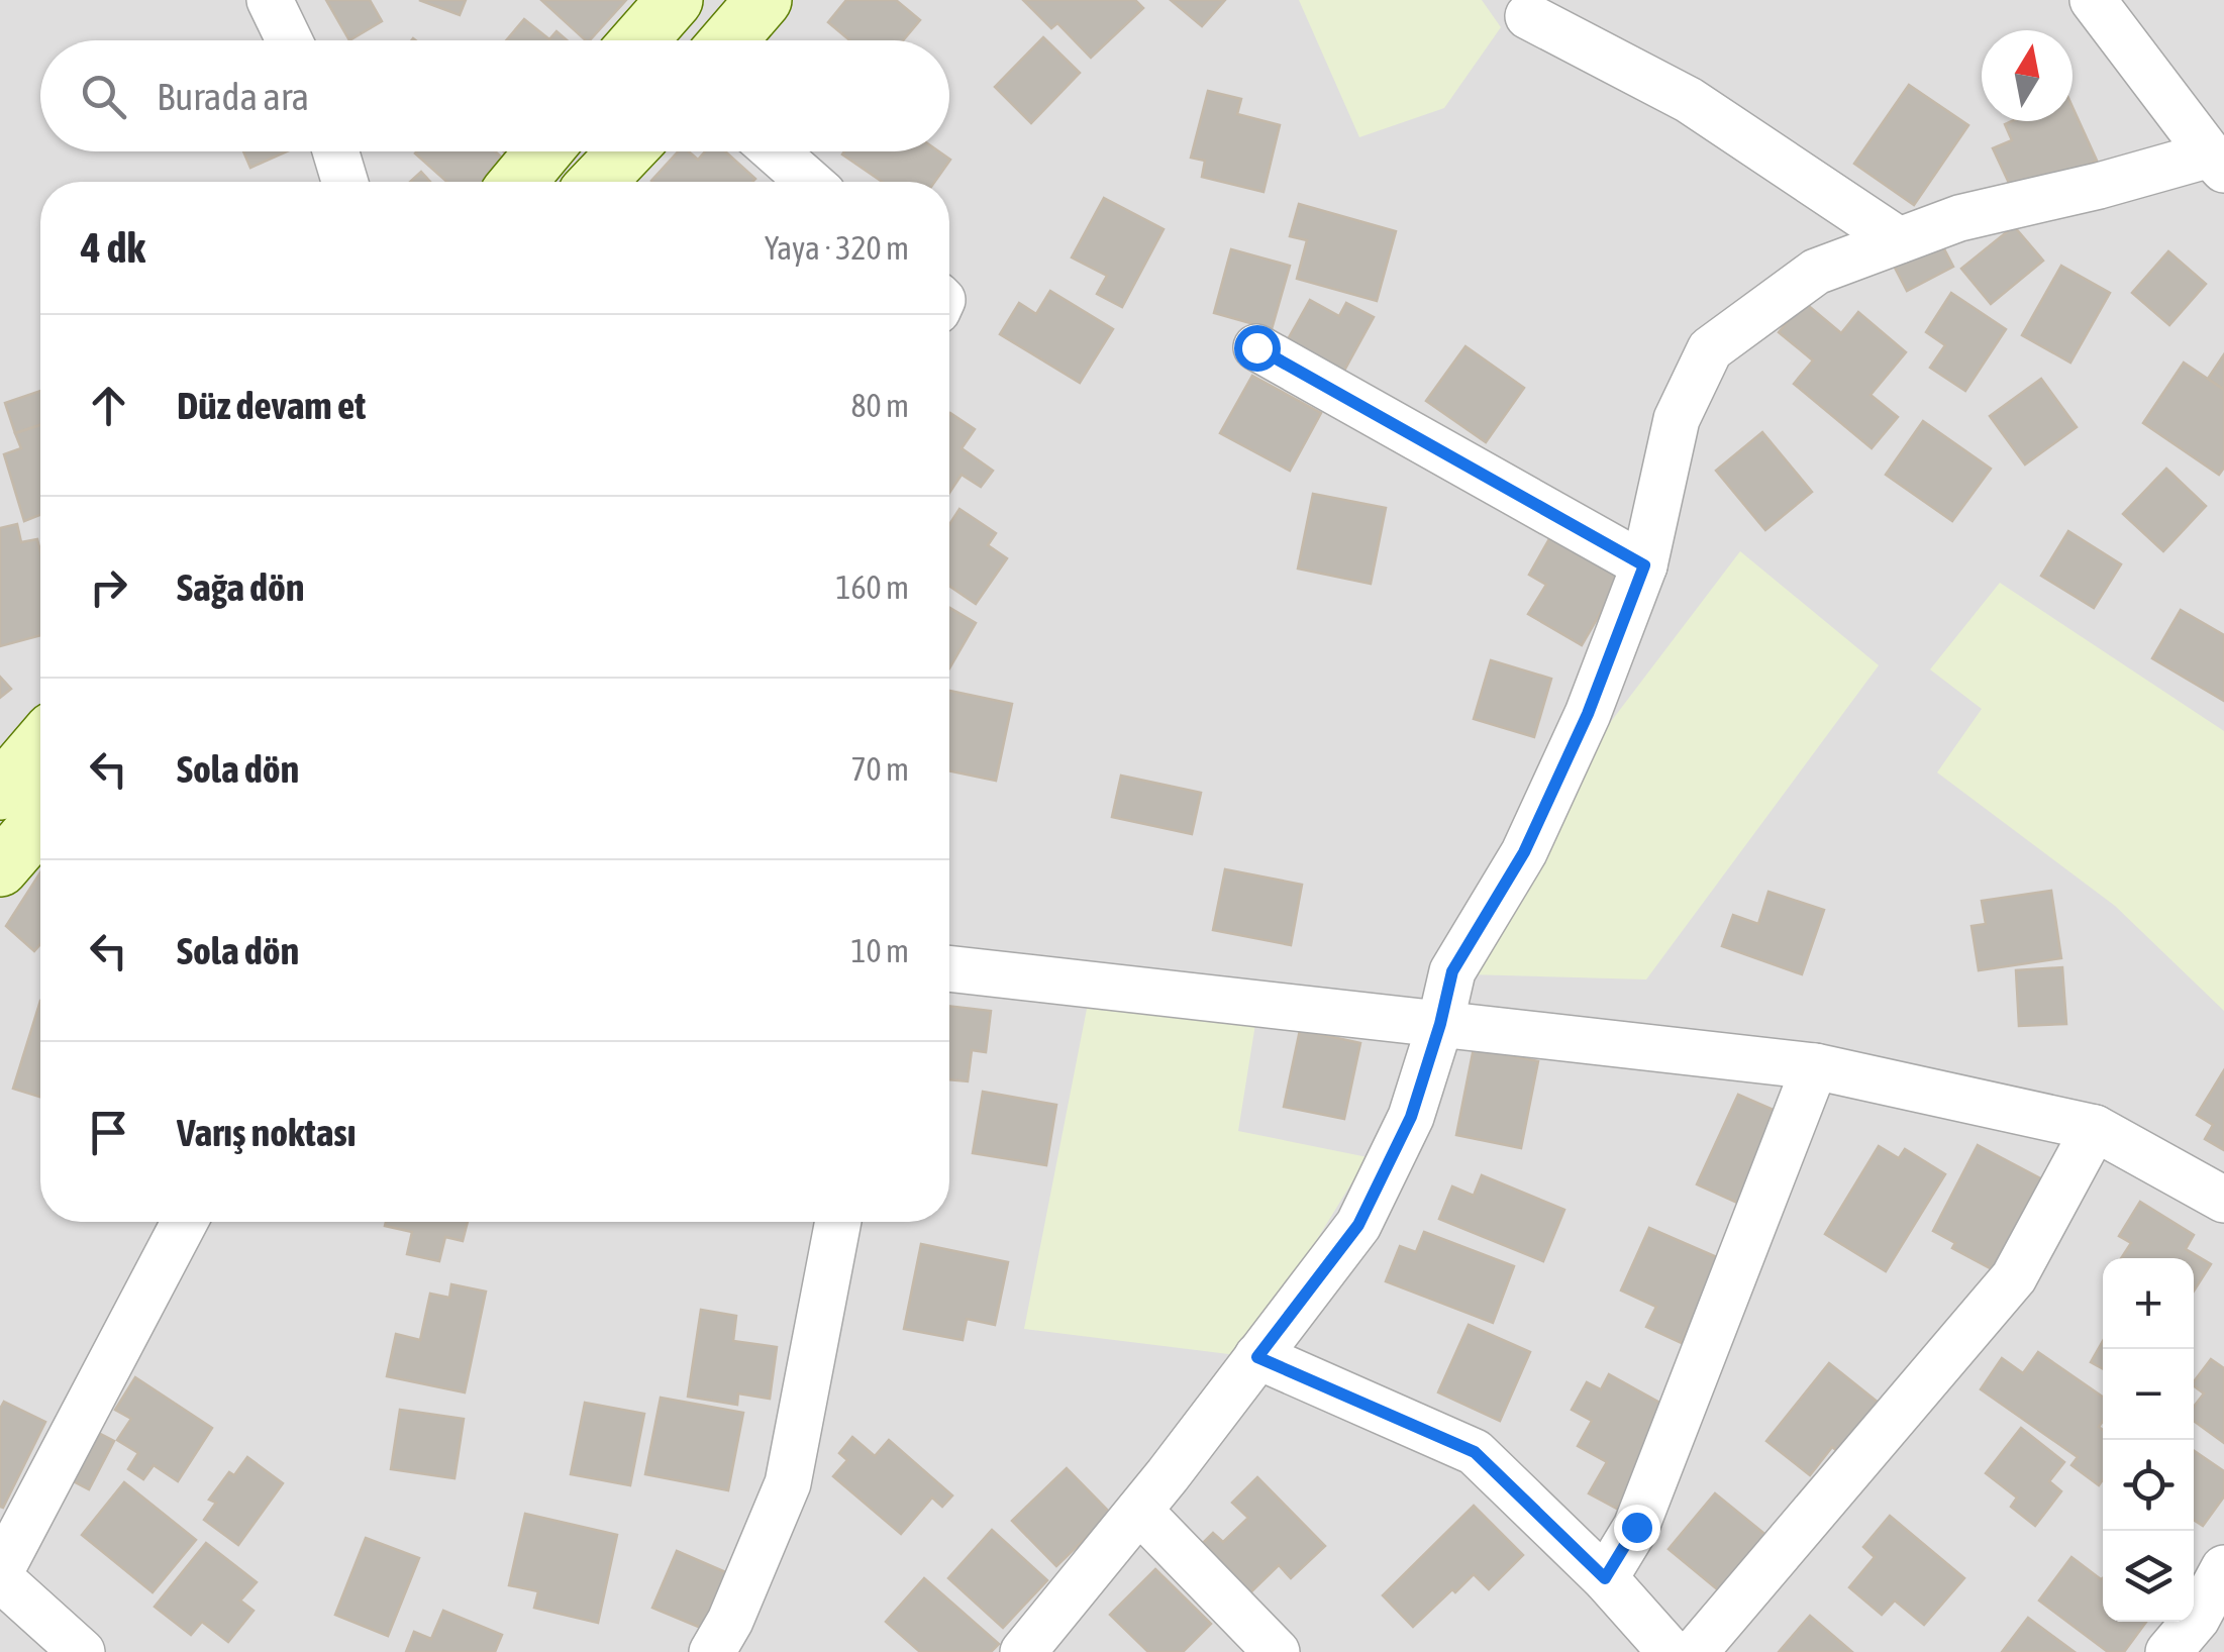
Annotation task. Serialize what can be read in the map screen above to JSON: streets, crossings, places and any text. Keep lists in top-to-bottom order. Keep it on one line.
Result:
{"north":"top","page":{"search":"Burada ara","heading":["4 dk","Yaya · 320 m"],"list":[["Düz devam et","80 m"],["Sağa dön","160 m"],["Sola dön","70 m"],["Sola dön","10 m"],"Varış noktası"],"map_buttons":["+","−"]}}
